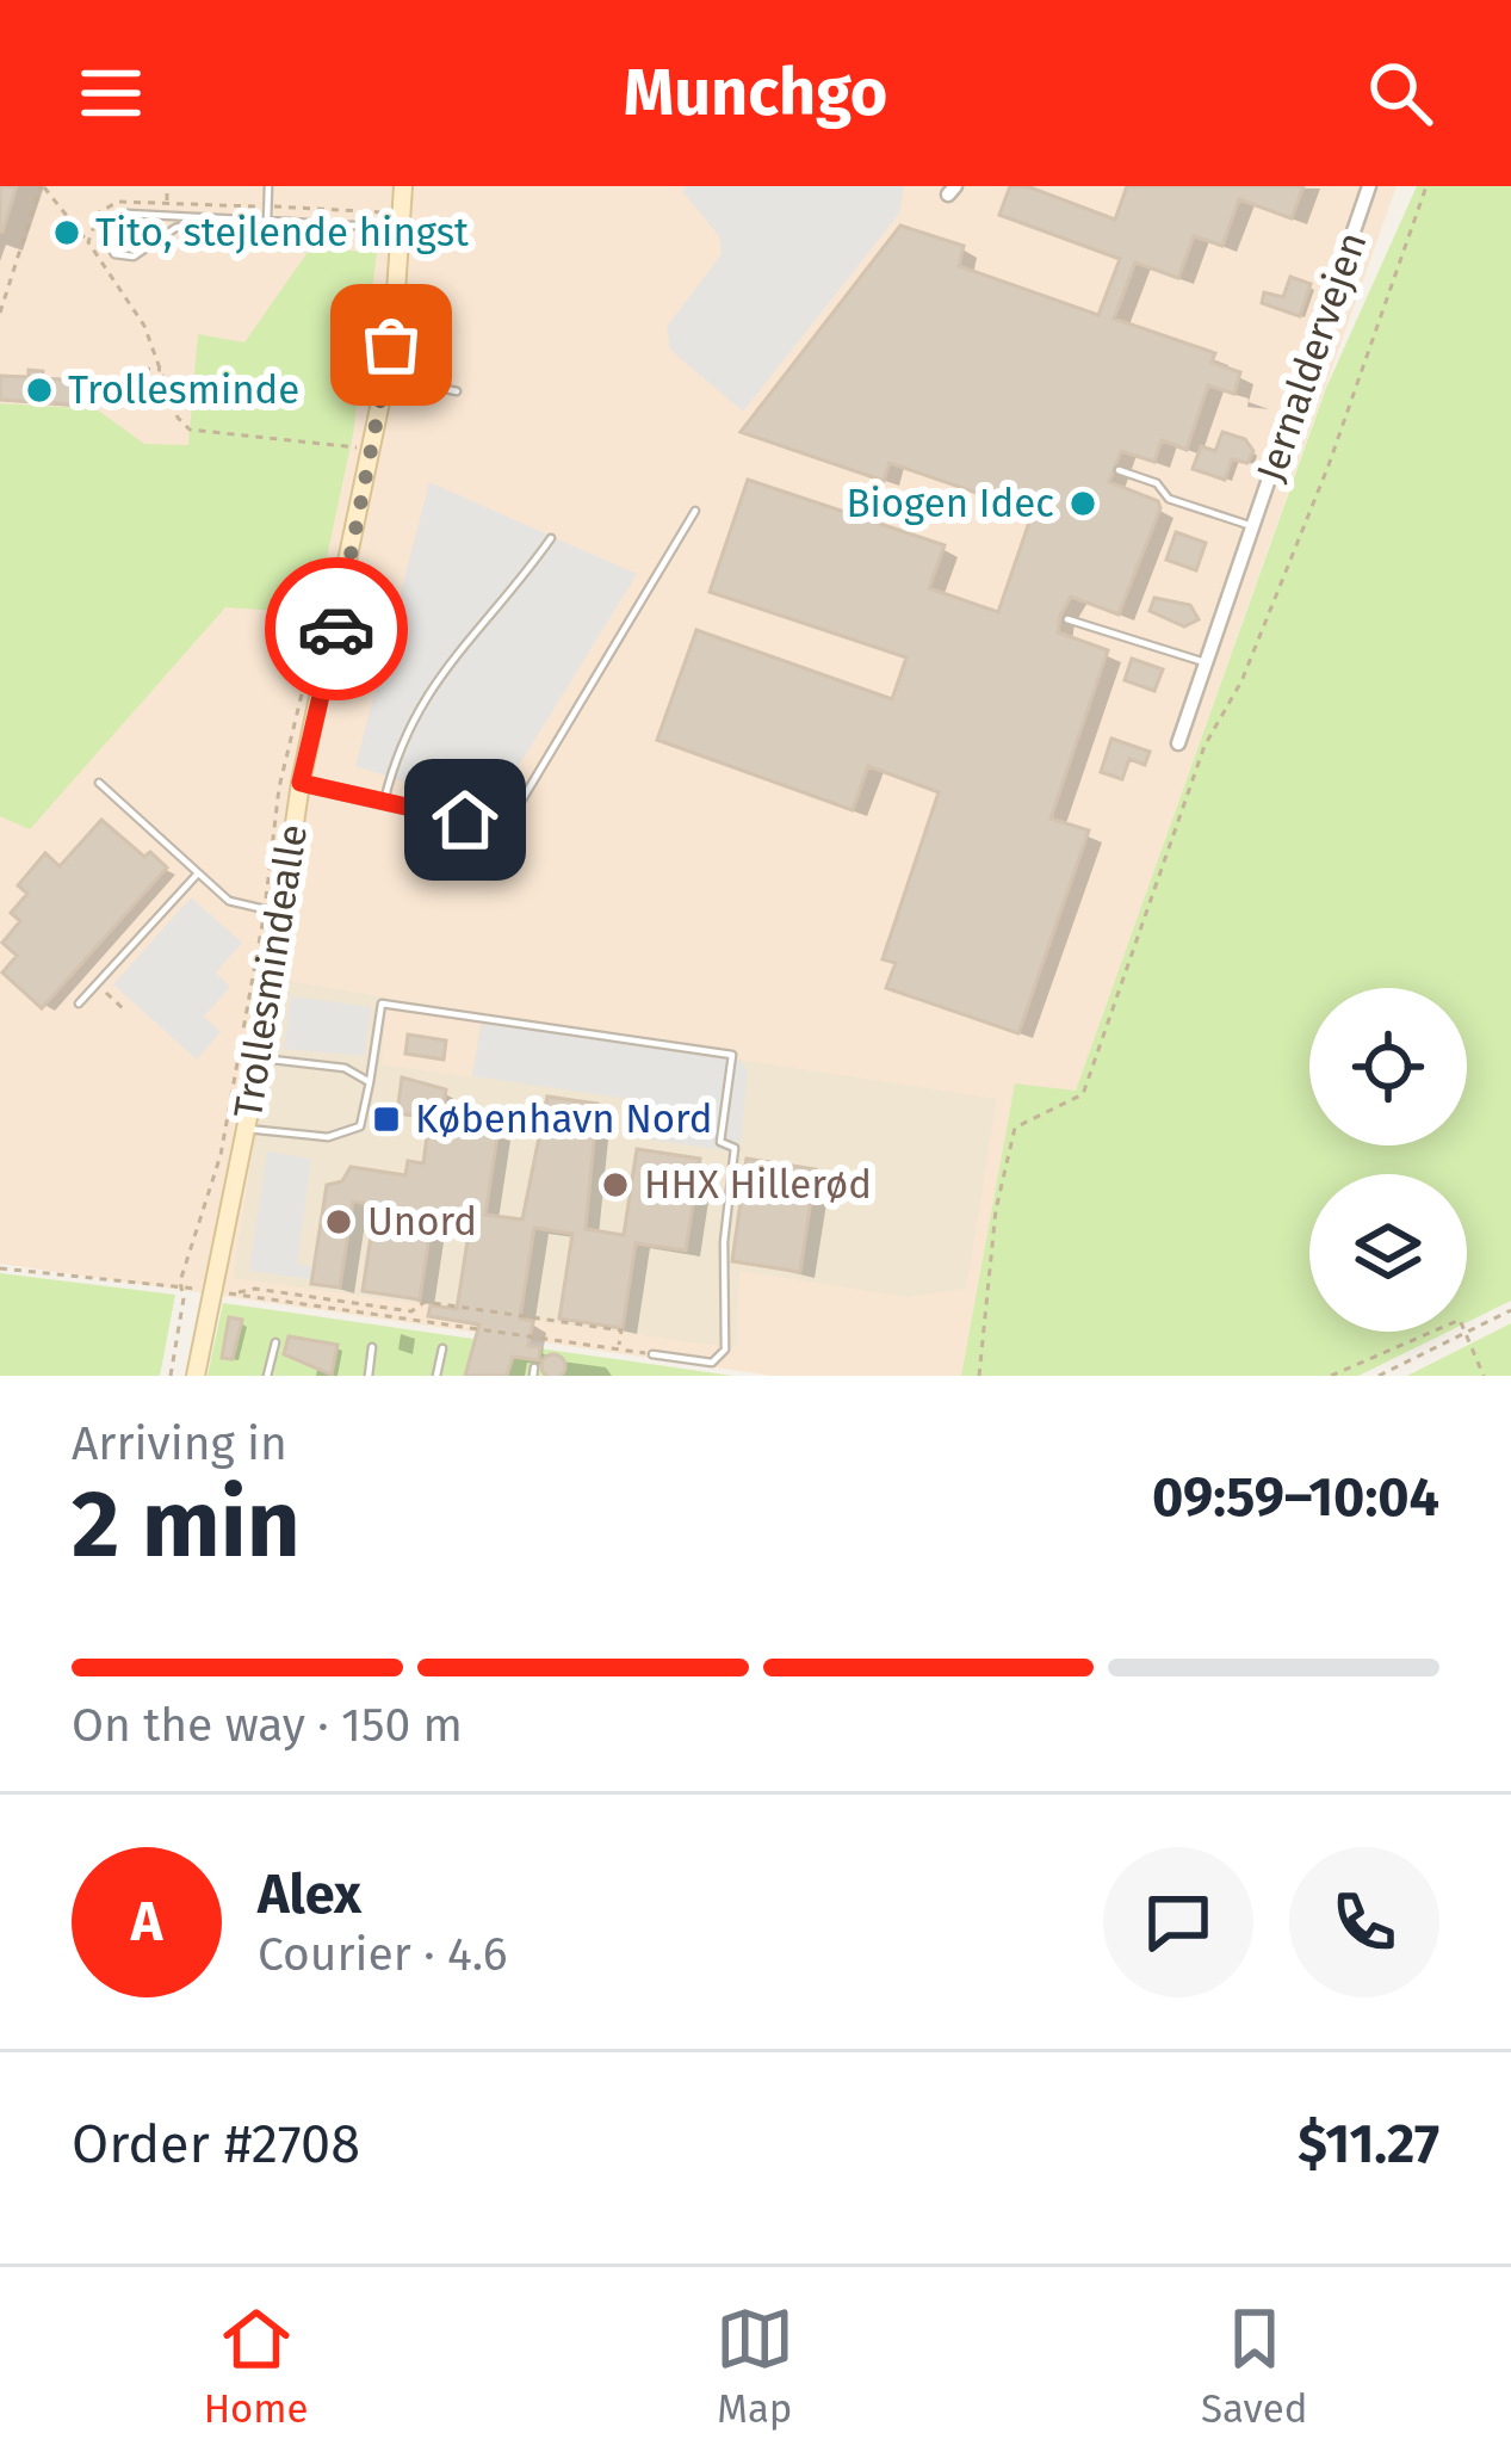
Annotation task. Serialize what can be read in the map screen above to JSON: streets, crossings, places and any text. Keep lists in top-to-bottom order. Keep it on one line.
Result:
{"streets":{"street":["Jernaldervejen","Trollesmindealle"]},"places":{"other":["Tito, stejlende hingst","Trollesminde","Biogen Idec","HHX Hillerød","Unord"],"transit":["København Nord"]},"page":{"header":"Munchgo","heading":["2 min","Arriving in","09:59–10:04"],"panel":["Alex","Courier · 4.6","Order #2708","$11.27"],"bar":"On the way · 150 m","round":"A","tabs":["Home","Map","Saved"]}}
